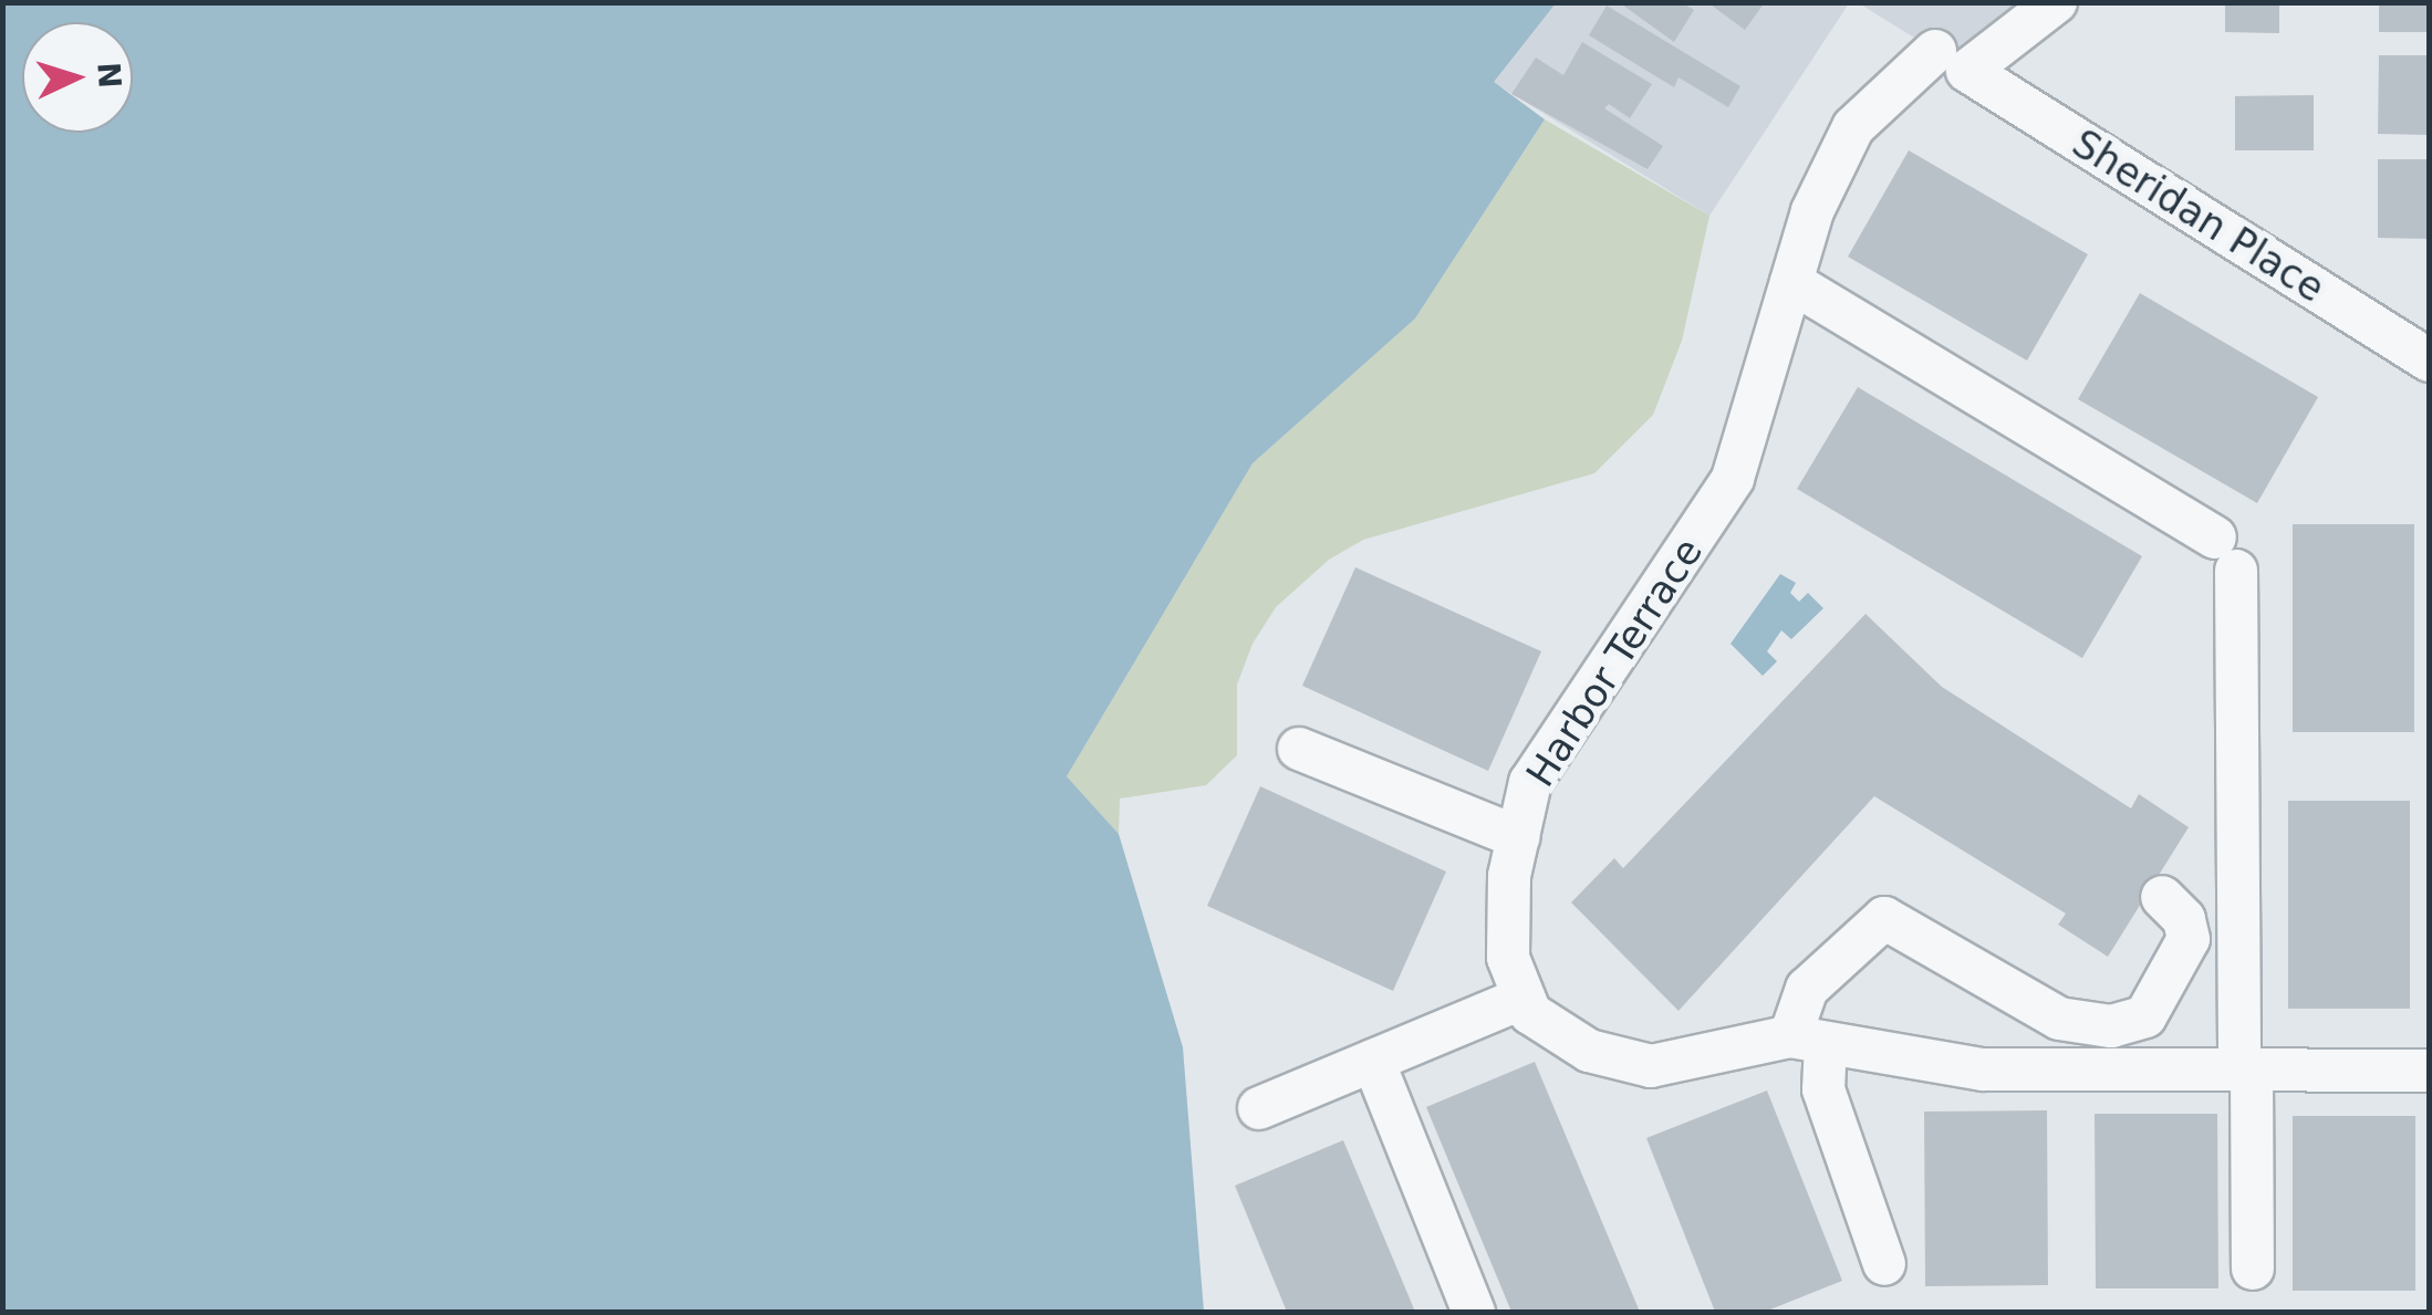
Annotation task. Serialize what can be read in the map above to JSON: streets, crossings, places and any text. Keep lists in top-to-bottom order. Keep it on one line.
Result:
{"streets":{"street":["Sheridan Place","Harbor Terrace"]},"crossings":[["Sheridan Place","Harbor Terrace"]],"north":"right"}
